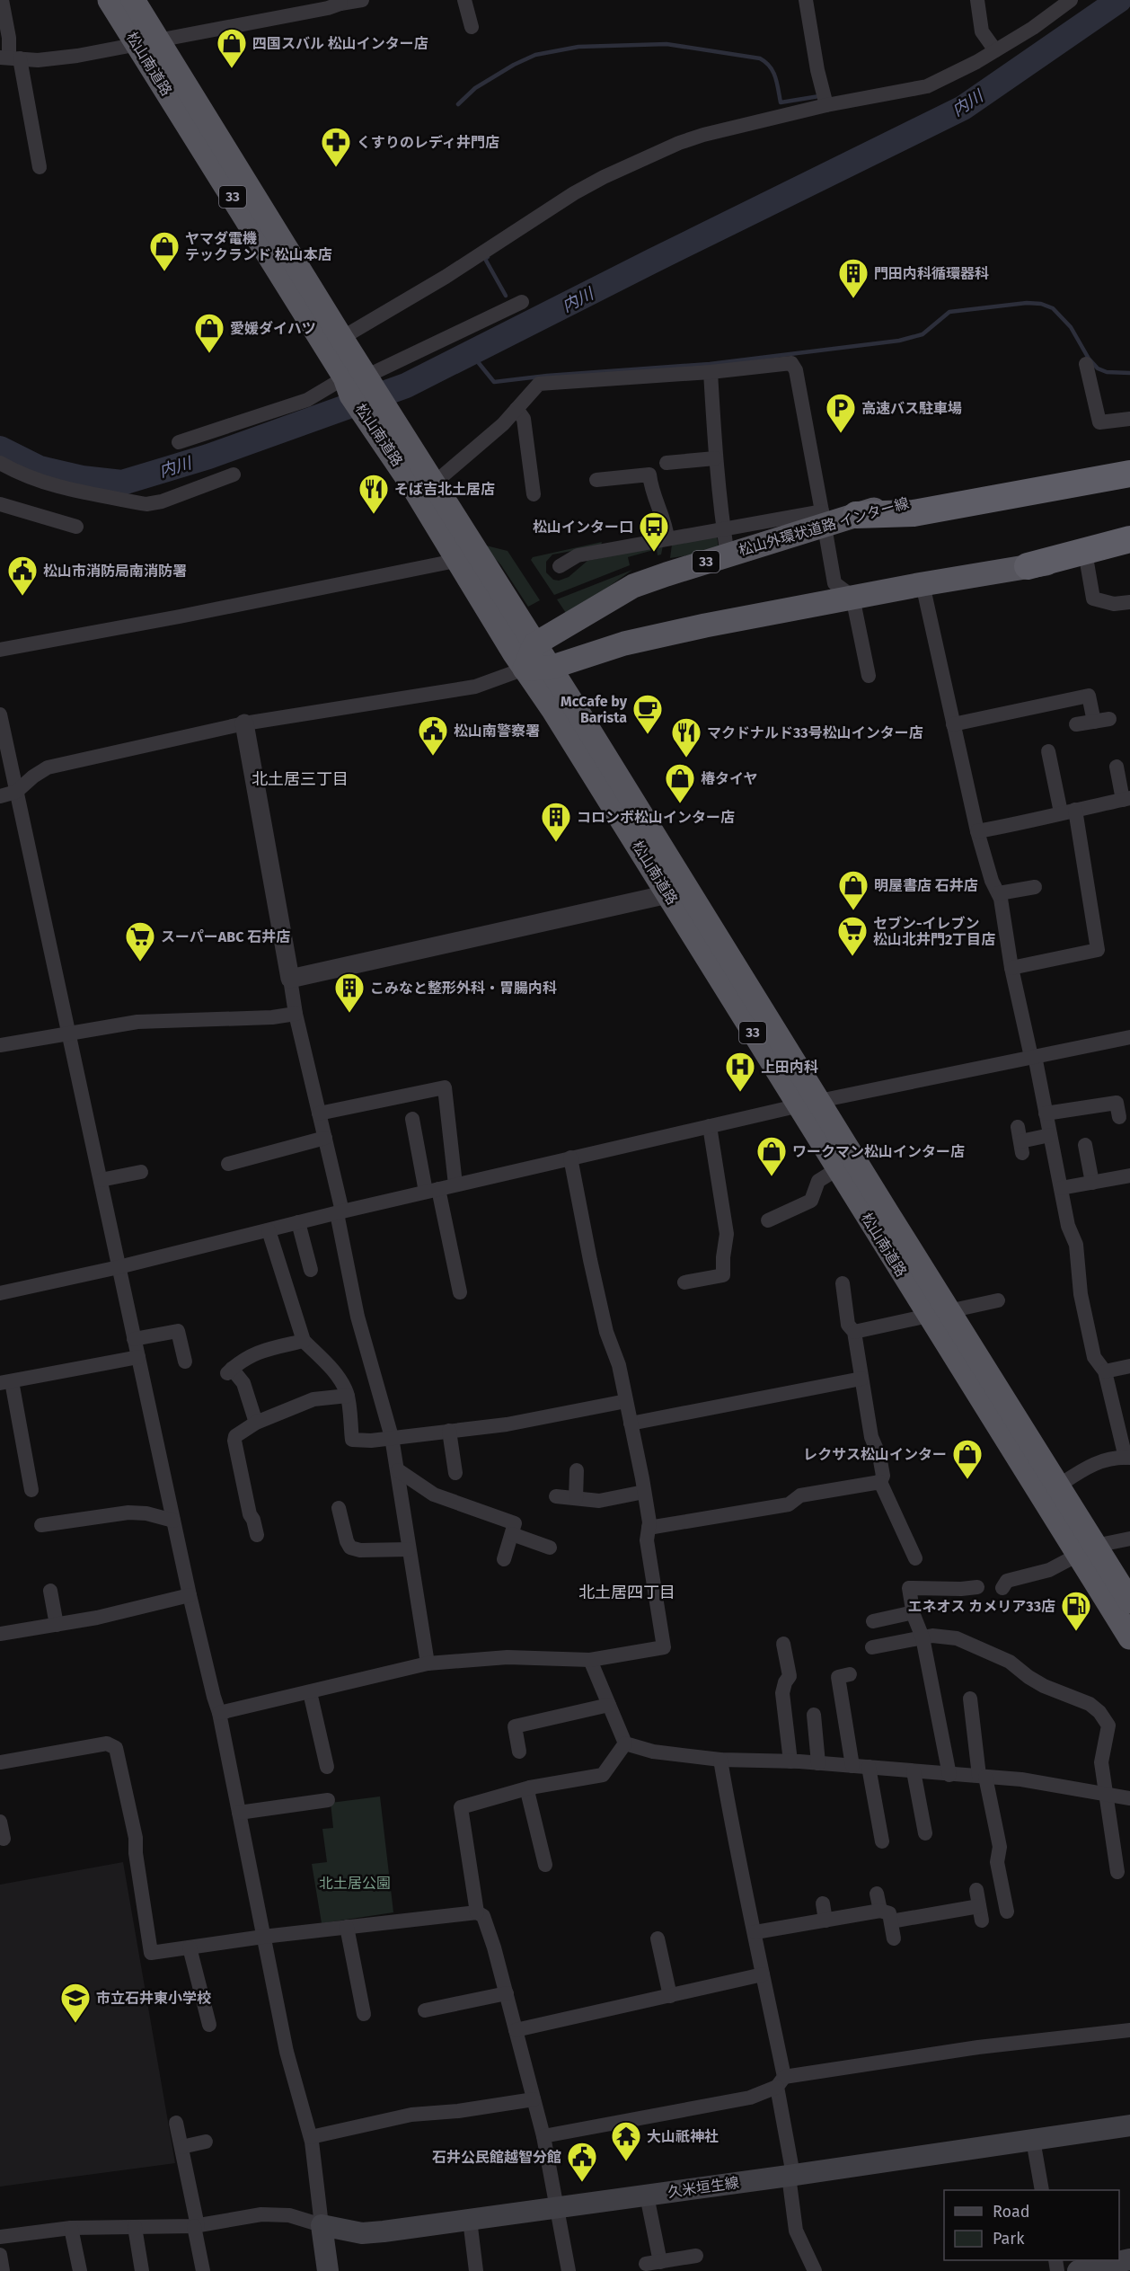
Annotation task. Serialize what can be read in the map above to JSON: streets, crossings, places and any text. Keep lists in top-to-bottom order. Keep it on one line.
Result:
{"streets":{"highway":["松山南道路","33","松山外環状道路 インター線"],"main road":["久米垣生線"]},"crossings":[["松山南道路","松山外環状道路 インター線"],["33","松山外環状道路 インター線"]],"districts":["北土居三丁目","北土居四丁目"],"water":["内川"],"parks":["北土居公園"],"places":{"shop":["四国スバル 松山インター店","ヤマダ電機 テックランド 松山本店","愛媛ダイハツ","椿タイヤ","明屋書店 石井店","ワークマン松山インター店","レクサス松山インター"],"pharmacy":["くすりのレディ井門店"],"building":["門田内科循環器科","コロンボ松山インター店","こみなと整形外科・胃腸内科"],"parking":["高速バス駐車場"],"restaurant":["そば吉北土居店","マクドナルド33号松山インター店"],"bus stop":["松山インター口"],"public building":["松山市消防局南消防署","松山南警察署","石井公民館越智分館"],"cafe":["McCafe by Barista"],"supermarket":["セブン-イレブン 松山北井門2丁目店","スーパーABC 石井店"],"hospital":["上田内科"],"fuel station":["エネオス カメリア33店"],"school or university":["市立石井東小学校"],"temple":["大山祇神社"]},"legend":["Road","Park"]}
